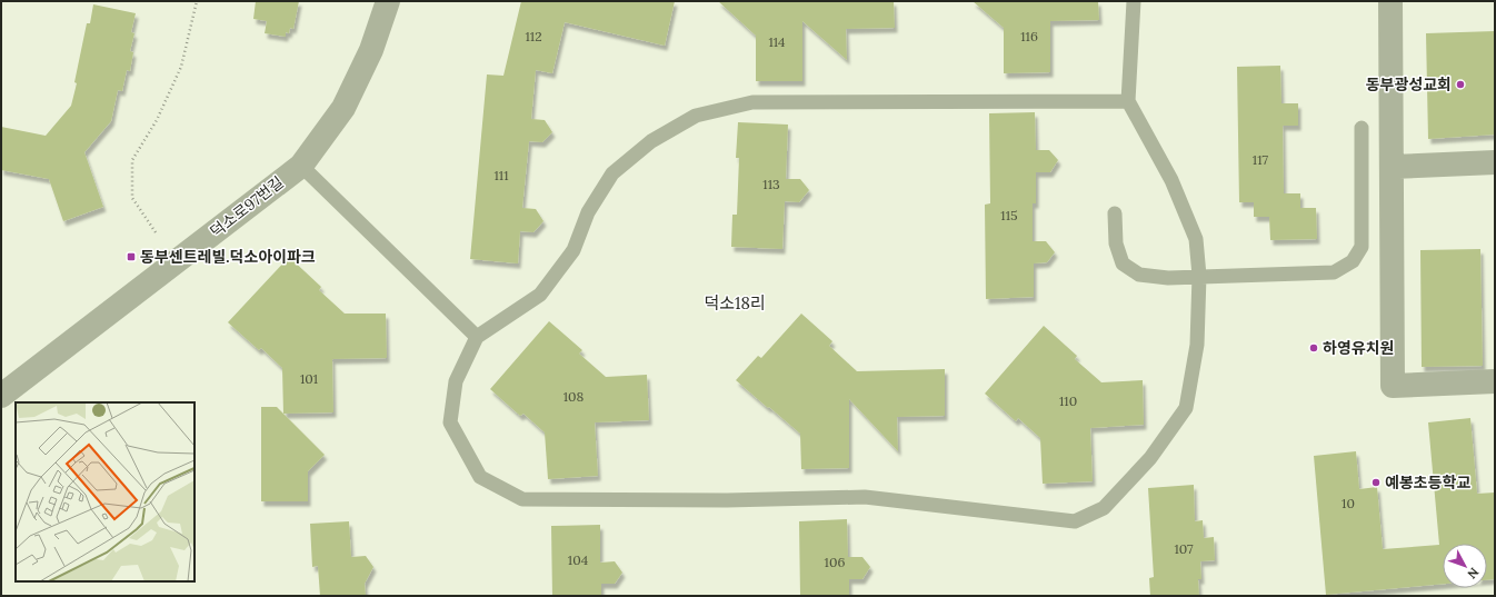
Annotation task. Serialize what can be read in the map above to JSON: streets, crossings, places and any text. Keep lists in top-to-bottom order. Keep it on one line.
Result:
{"streets":{"street":["덕소로97번길"]},"districts":["덕소18리"],"places":{"other":["동부광성교회","하영유치원","예봉초등학교"],"transit":["동부센트레빌.덕소아이파크"]},"house_numbers":["112","116","114","117","111","113","115","101","108","110","10","107","104","106"],"north":"bottom right"}
